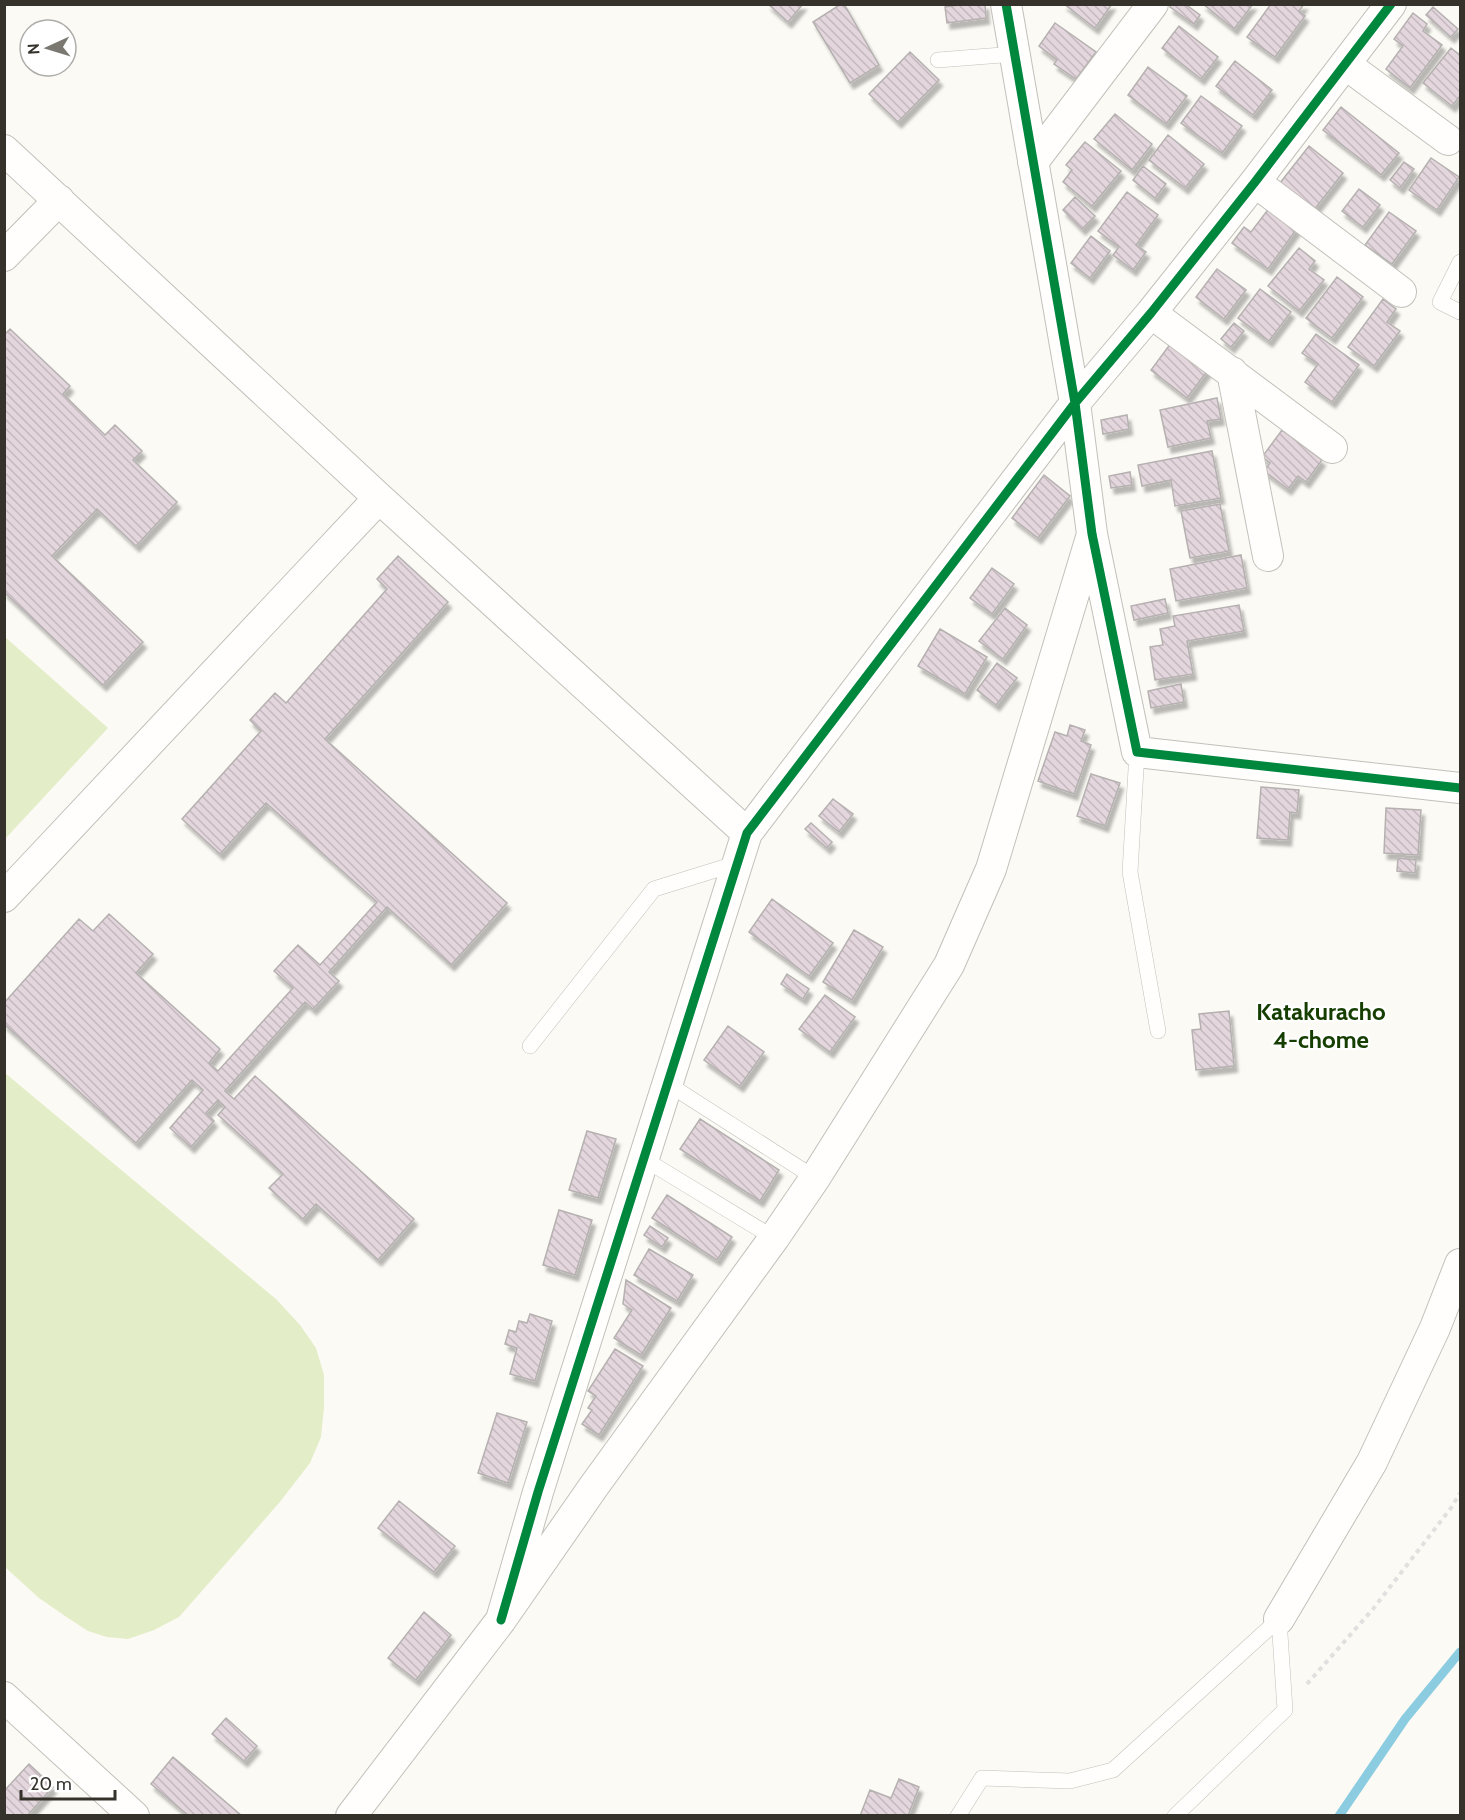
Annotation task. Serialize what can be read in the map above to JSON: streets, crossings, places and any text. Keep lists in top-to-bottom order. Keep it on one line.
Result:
{"districts":["Katakuracho 4-chome"],"scale_bar":"20 m","north":"left"}
